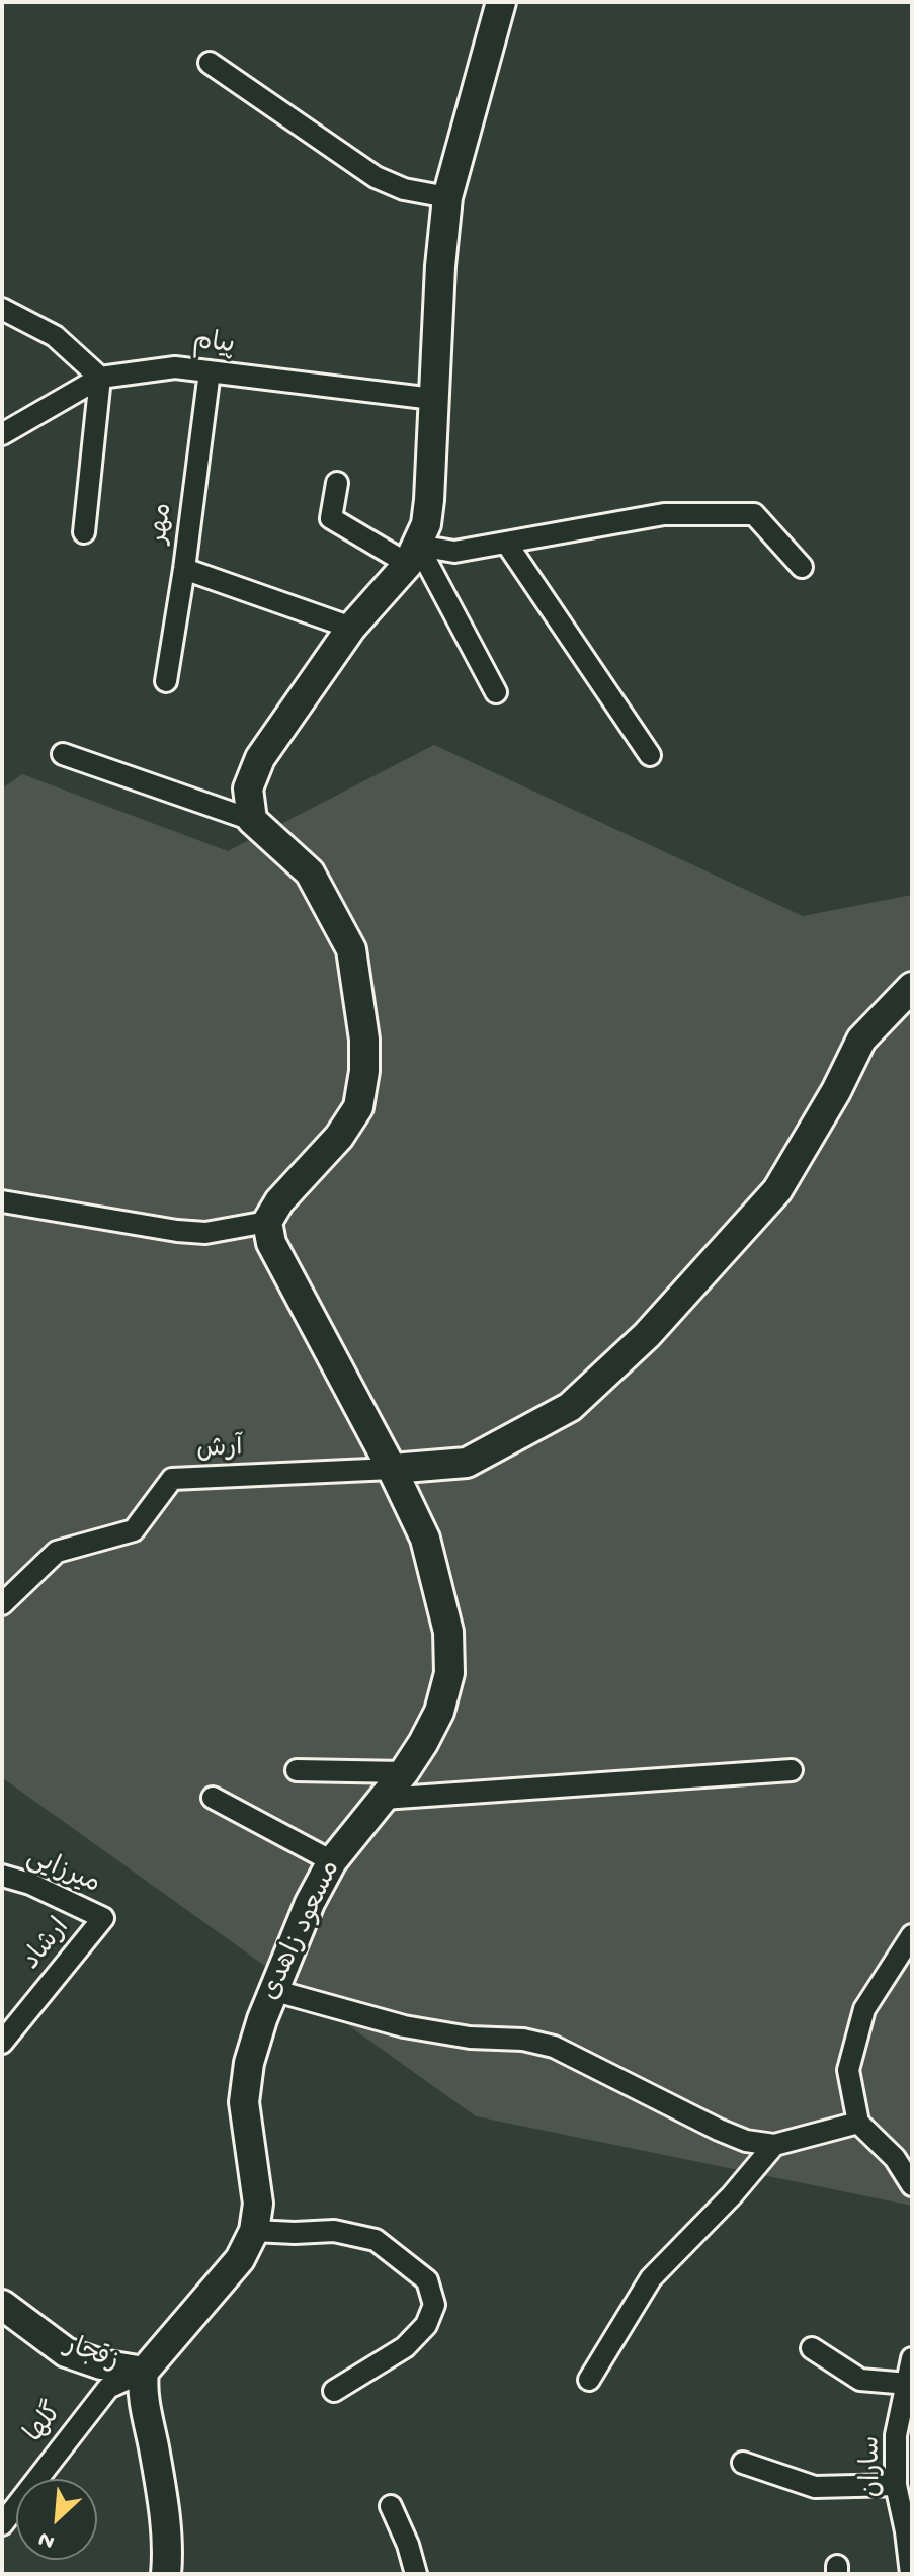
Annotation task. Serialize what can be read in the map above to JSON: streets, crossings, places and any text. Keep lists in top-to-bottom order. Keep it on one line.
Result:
{"streets":{"street":["پیام","مهر","آرش","میرزایی","مسعود زاهدی","ارشاد","زقجار","گلها","ساران"]},"crossings":[["پیام","مهر"],["آرش","مسعود زاهدی"],["میرزایی","ارشاد"],["مسعود زاهدی","زقجار"],["مسعود زاهدی","گلها"],["زقجار","گلها"]],"north":"bottom left"}
